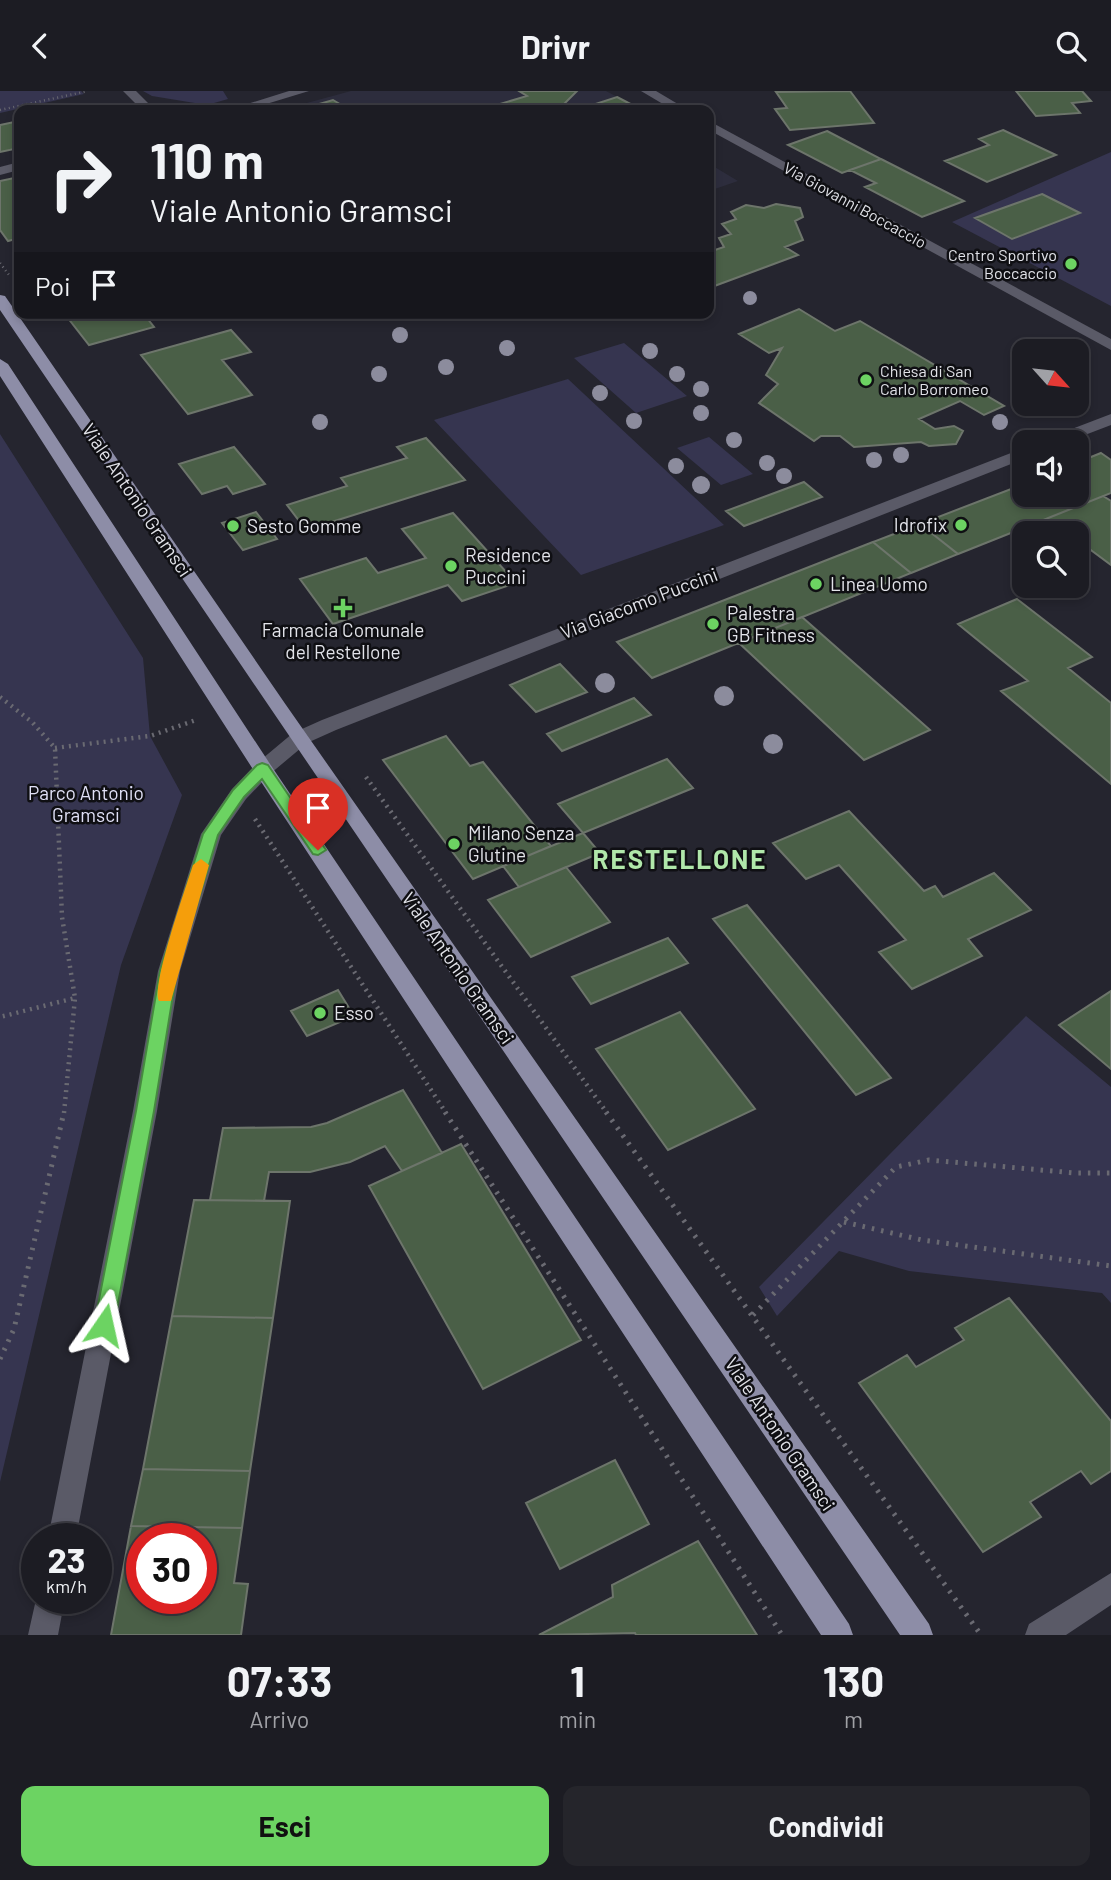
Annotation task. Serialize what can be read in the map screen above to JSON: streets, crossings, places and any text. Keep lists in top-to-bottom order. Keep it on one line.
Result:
{"streets":{"main road":["Viale Antonio Gramsci"],"street":["Via Giovanni Boccaccio","Via Giacomo Puccini"]},"crossings":[["Viale Antonio Gramsci","Via Giacomo Puccini"]],"districts":["RESTELLONE"],"parks":["Parco Antonio Gramsci"],"places":{"other":["Centro Sportivo Boccaccio","Chiesa di San Carlo Borromeo","Idrofix","Sesto Gomme","Residence Puccini","Linea Uomo","Palestra GB Fitness","Milano Senza Glutine","Esso"],"health":["Farmacia Comunale del Restellone"]},"north":"bottom right","page":{"header":"Drivr","turn":["110 m","Viale Antonio Gramsci"],"then":"Poi","speed":"23 km/h","limit":"30","eta":["07:33","Arrivo","1","min","130","m"],"buttons":["Esci","Condividi"]}}
